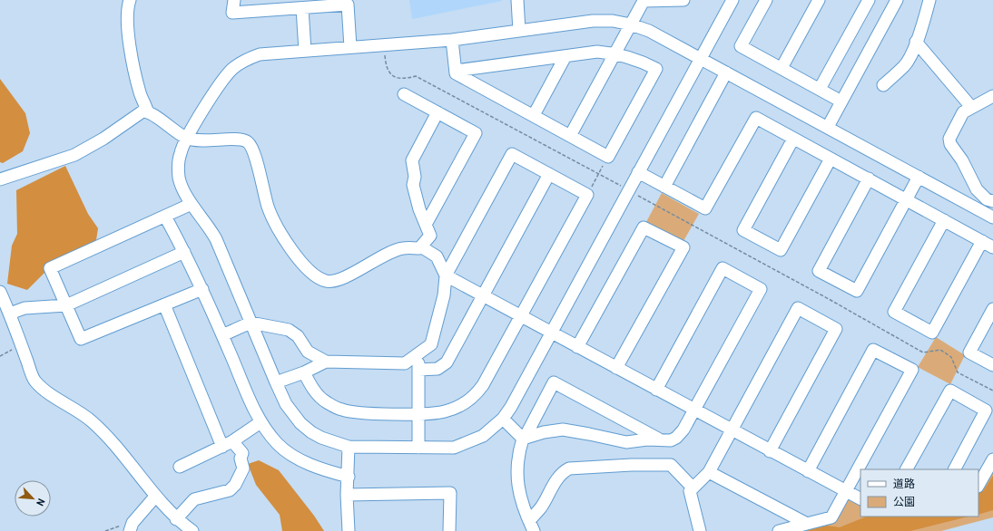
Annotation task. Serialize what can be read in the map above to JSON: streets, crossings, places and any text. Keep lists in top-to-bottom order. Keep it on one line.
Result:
{"legend":["道路","公園"],"north":"bottom right"}
